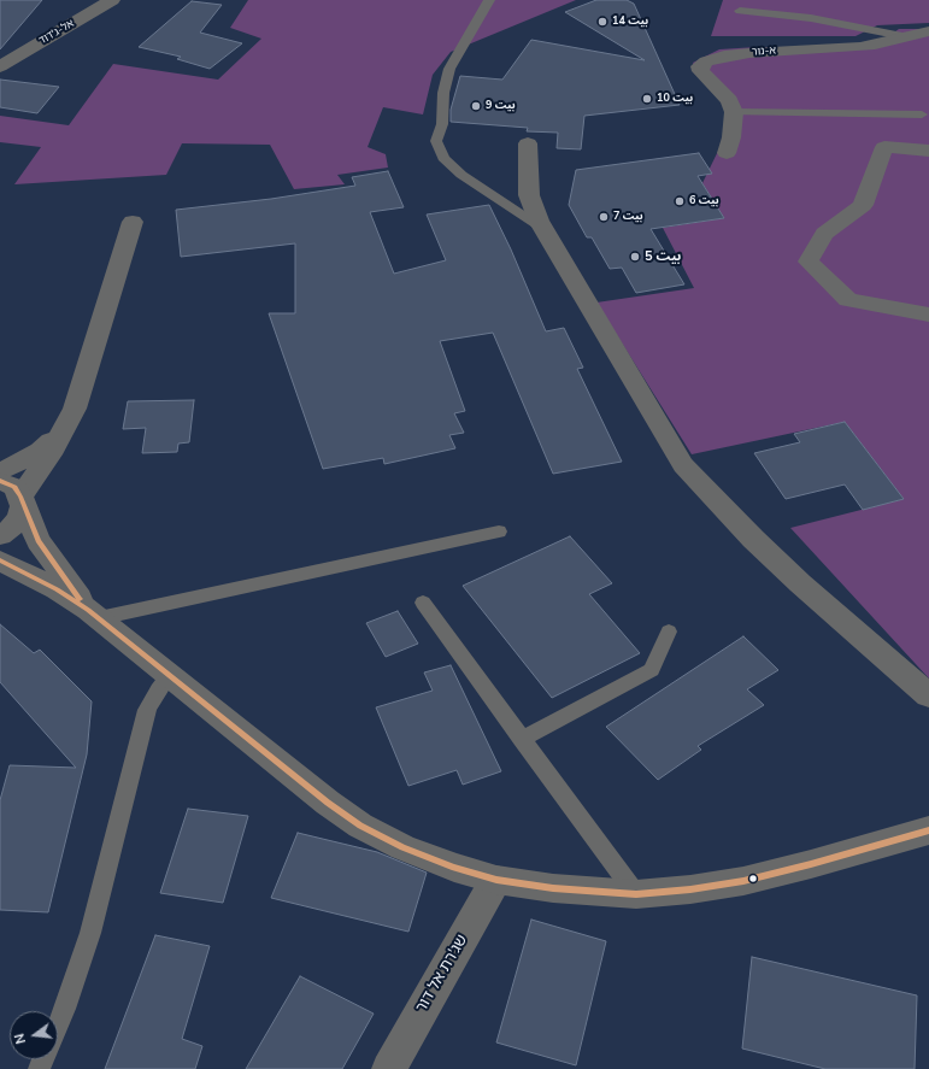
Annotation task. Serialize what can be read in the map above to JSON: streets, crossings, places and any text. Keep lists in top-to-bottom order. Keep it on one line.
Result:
{"streets":{"street":["אל-ג'דוד","א-נור","שג'רת אל דור"]},"places":["بيت 14","بيت 10","بيت 9","بيت 6","بيت 7","بيت 5"],"north":"left"}
